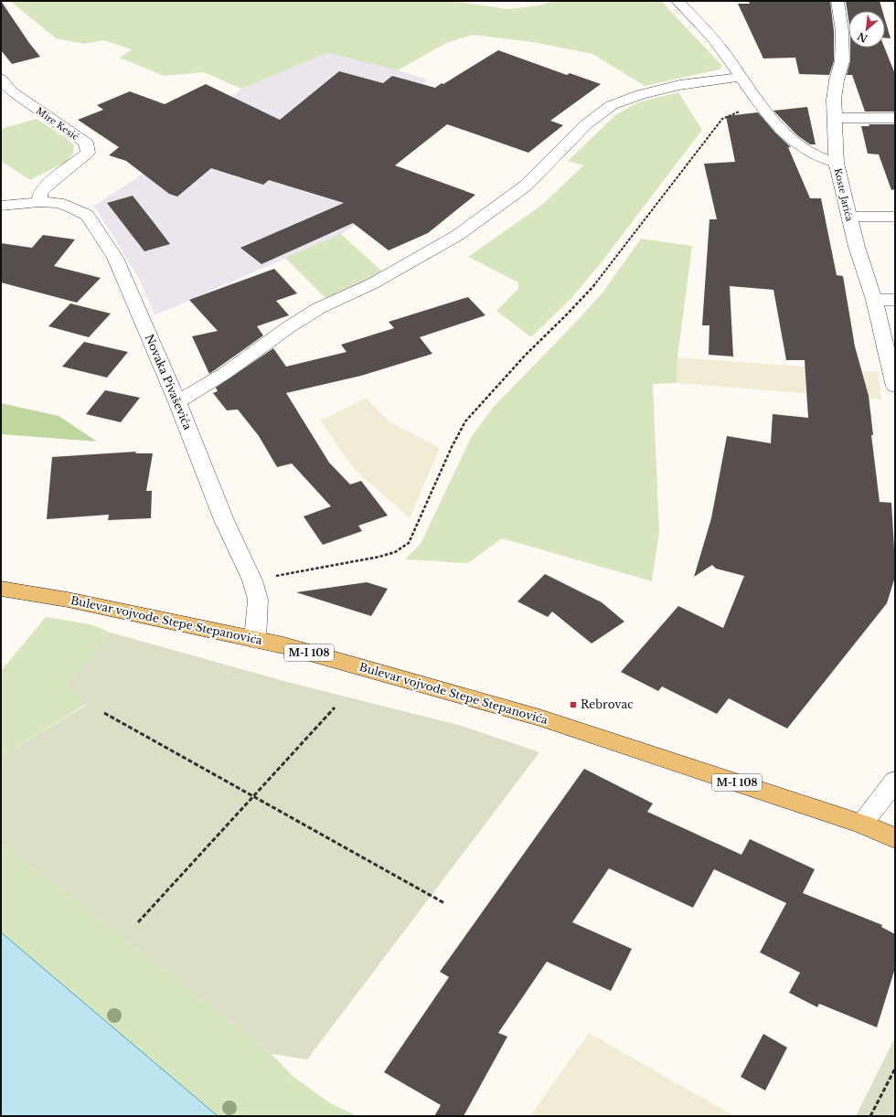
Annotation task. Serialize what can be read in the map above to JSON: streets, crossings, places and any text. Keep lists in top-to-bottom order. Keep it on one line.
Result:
{"streets":{"main road":["Bulevar vojvode Stepe Stepanovića","M-I 108"],"street":["Mire Kesić","Koste Jarića","Novaka Pivaševića"]},"crossings":[["Mire Kesić","Novaka Pivaševića"],["Novaka Pivaševića","Bulevar vojvode Stepe Stepanovića"]],"places":{"transit":["Rebrovac"]},"north":"bottom left"}
